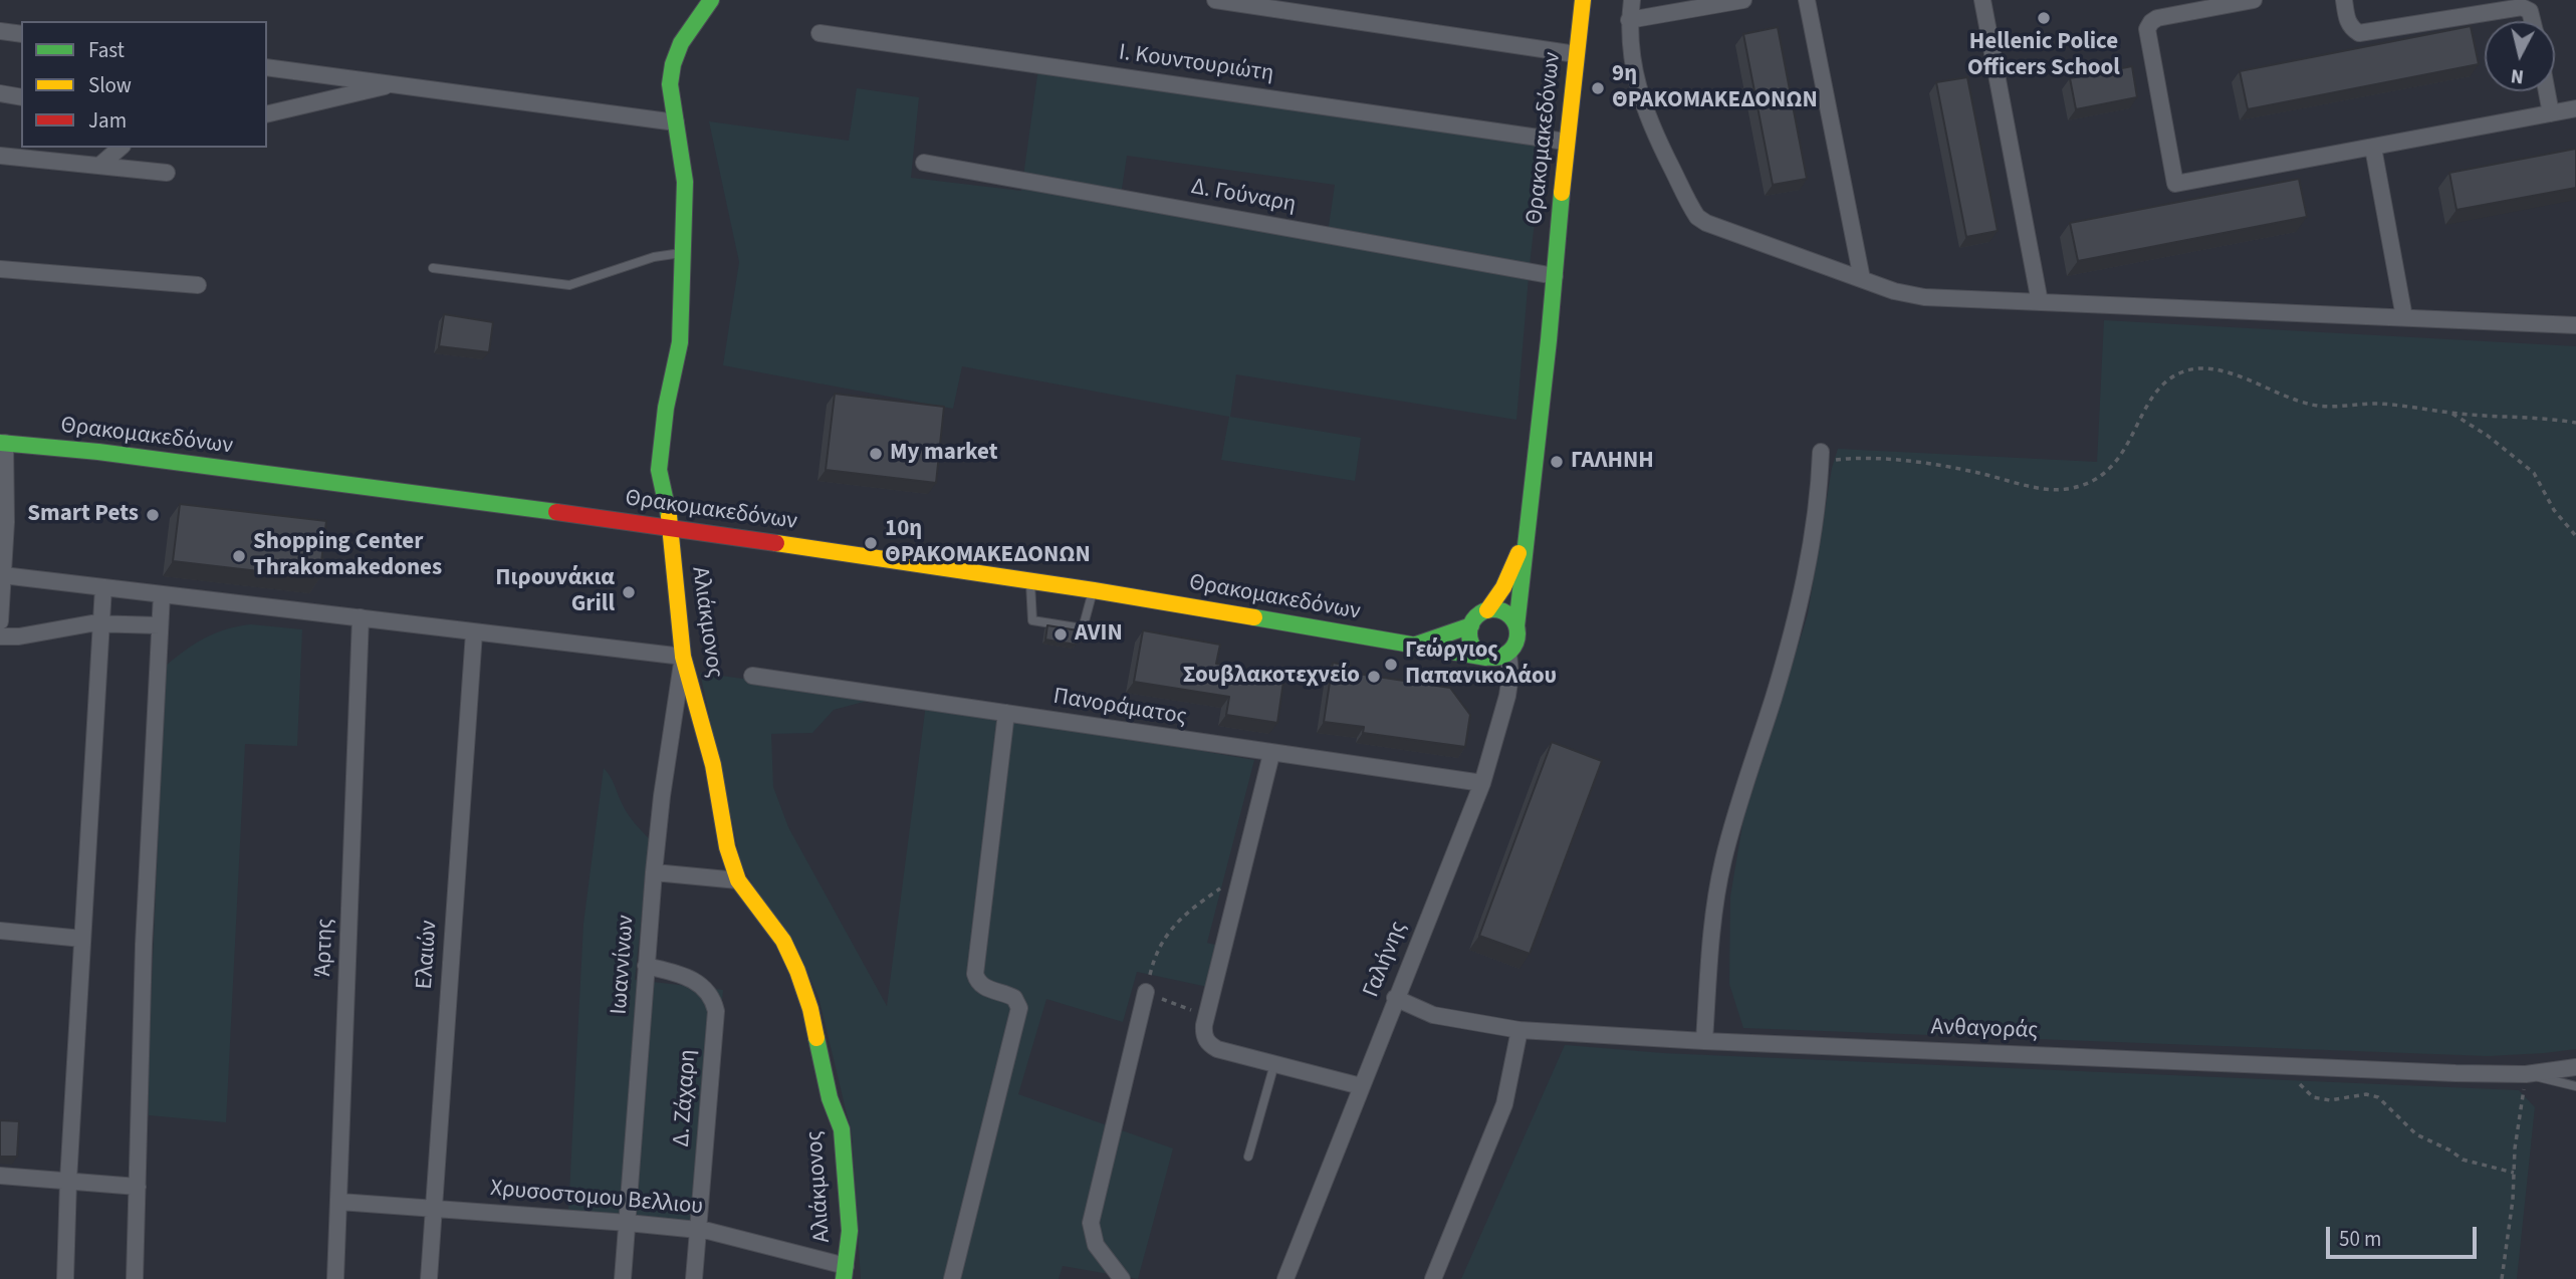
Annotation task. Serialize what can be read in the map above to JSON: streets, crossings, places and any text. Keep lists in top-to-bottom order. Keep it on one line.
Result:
{"streets":{"main road":["Θρακομακεδόνων","Αλιάκμονος"],"street":["Ι. Κουντουριώτη","Δ. Γούναρη","Πανοράματος","Άρτης","Ελαιών","Γαλήνης","Ιωαννίνων","Ανθαγοράς","Δ. Ζάχαρη","Χρυσοστομου Βελλιου"]},"crossings":[["Ι. Κουντουριώτη","Θρακομακεδόνων"],["Θρακομακεδόνων","Δ. Γούναρη"],["Θρακομακεδόνων","Αλιάκμονος"],["Θρακομακεδόνων","Γαλήνης"],["Αλιάκμονος","Ιωαννίνων"],["Αλιάκμονος","Χρυσοστομου Βελλιου"],["Πανοράματος","Γαλήνης"],["Άρτης","Χρυσοστομου Βελλιου"],["Ελαιών","Χρυσοστομου Βελλιου"],["Γαλήνης","Ανθαγοράς"],["Ιωαννίνων","Δ. Ζάχαρη"],["Ιωαννίνων","Χρυσοστομου Βελλιου"],["Δ. Ζάχαρη","Χρυσοστομου Βελλιου"]],"places":["Hellenic Police Officers School","9η ΘΡΑΚΟΜΑΚΕΔΟΝΩΝ","My market","ΓΑΛΗΝΗ","Smart Pets","10η ΘΡΑΚΟΜΑΚΕΔΟΝΩΝ","Shopping Center Thrakomakedones","Πιρουνάκια Grill","AVIN","Γεώργιος Παπανικολάου","Σουβλακοτεχνείο"],"legend":["Fast","Slow","Jam"],"scale_bar":"50 m","north":"bottom"}
